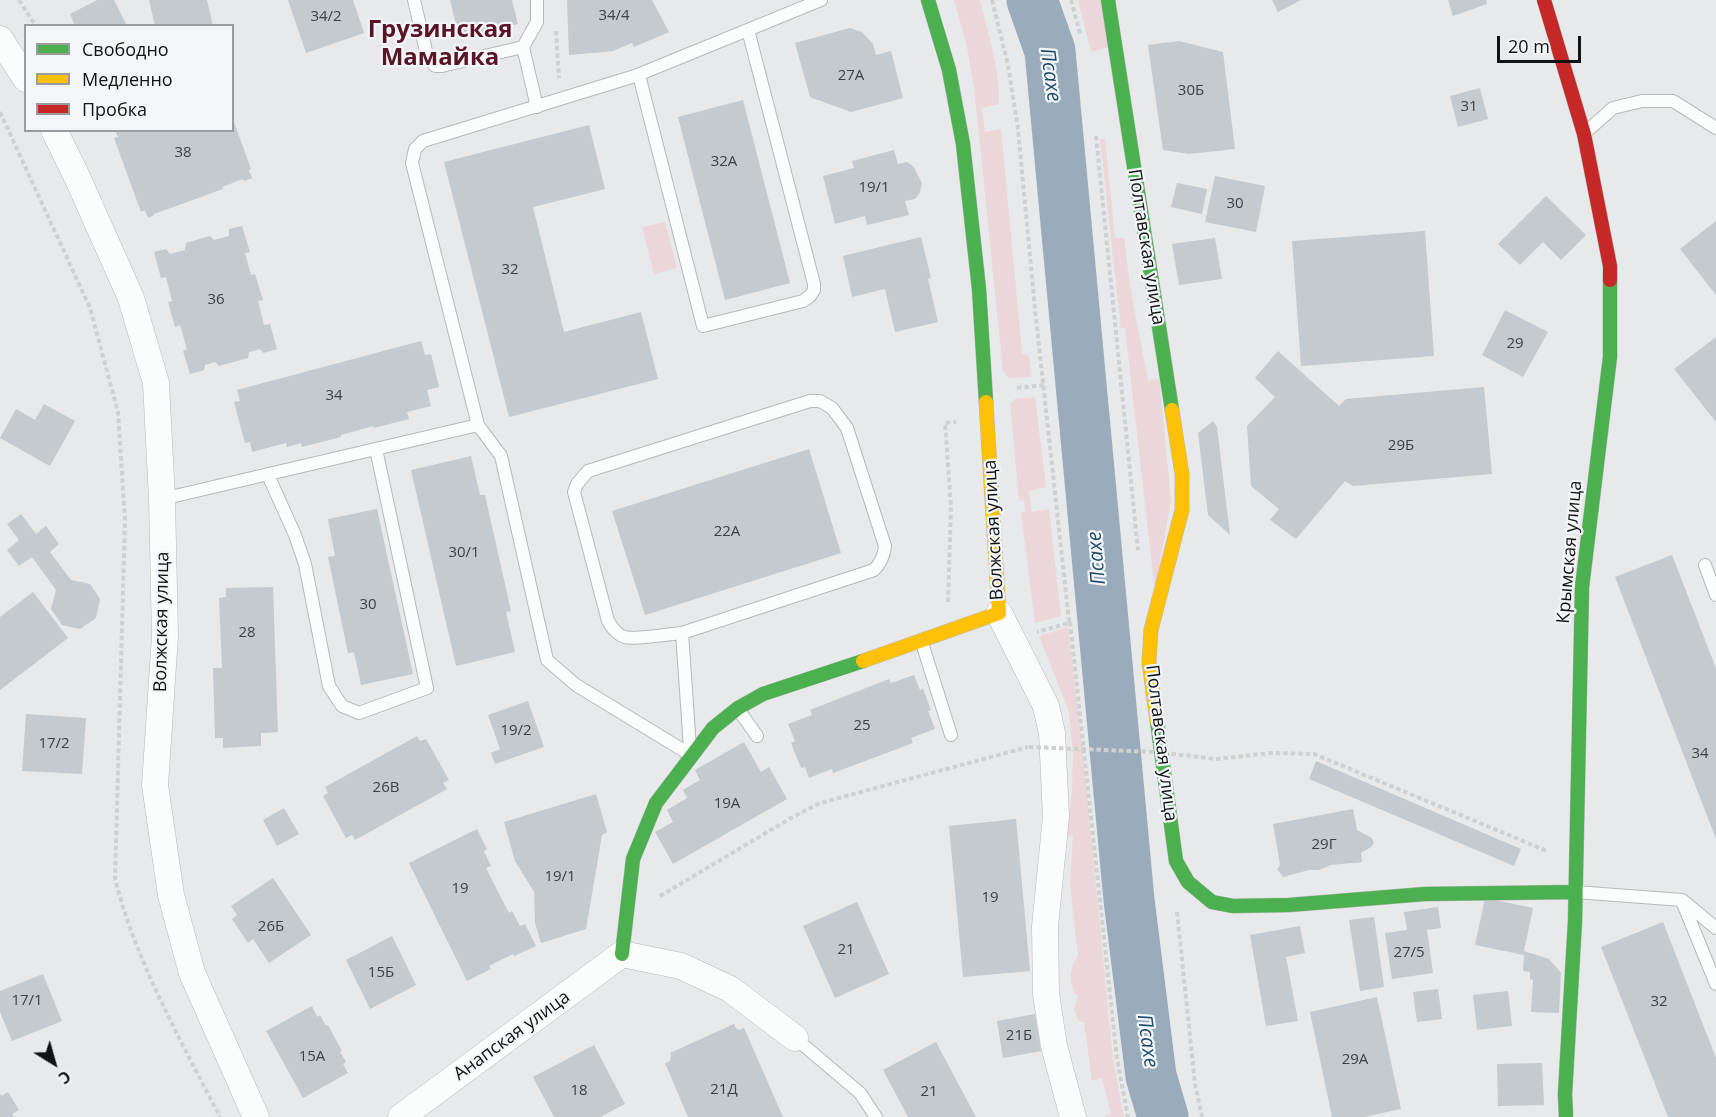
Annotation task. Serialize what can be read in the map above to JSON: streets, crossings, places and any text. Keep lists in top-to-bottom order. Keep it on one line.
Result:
{"streets":{"street":["Полтавская улица","Волжская улица","Крымская улица","Анапская улица"]},"crossings":[["Полтавская улица","Крымская улица"],["Волжская улица","Анапская улица"]],"districts":["Грузинская Мамайка"],"water":["Псахе"],"house_numbers":["34/4","34/2","27А","30Б","31","38","32А","19/1","30","32","36","29","34","29Б","22А","30/1","30","28","25","19/2","17/2","34","26В","19А","29Г","19/1","19","19","26Б","21","27/5","15Б","17/1","32","21Б","15А","29А","21Д","18","21"],"legend":["Свободно","Медленно","Пробка"],"scale_bar":"20 m","north":"bottom right"}
